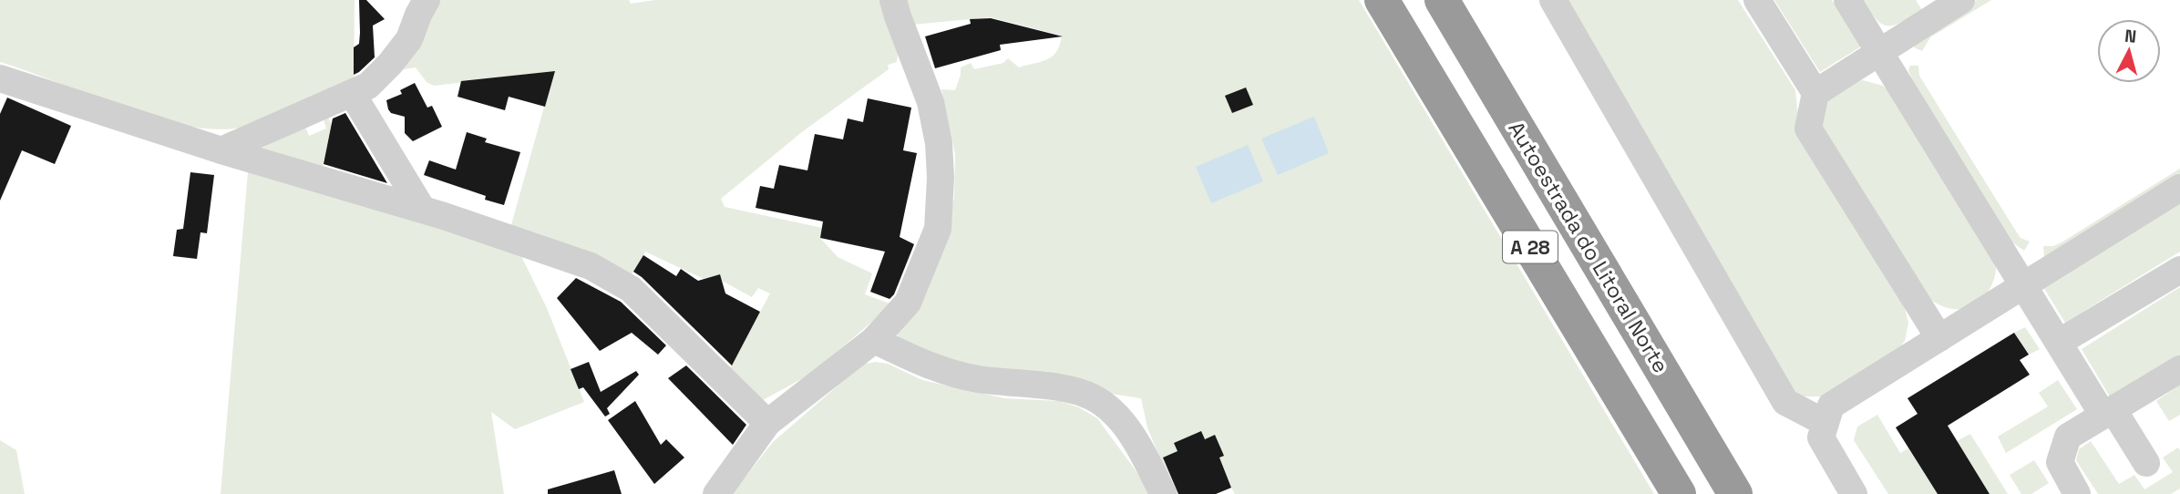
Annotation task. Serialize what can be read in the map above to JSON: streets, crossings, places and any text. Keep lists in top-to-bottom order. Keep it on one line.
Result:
{"streets":{"highway":["A 28","Autoestrada do Litoral Norte"]},"north":"top"}
